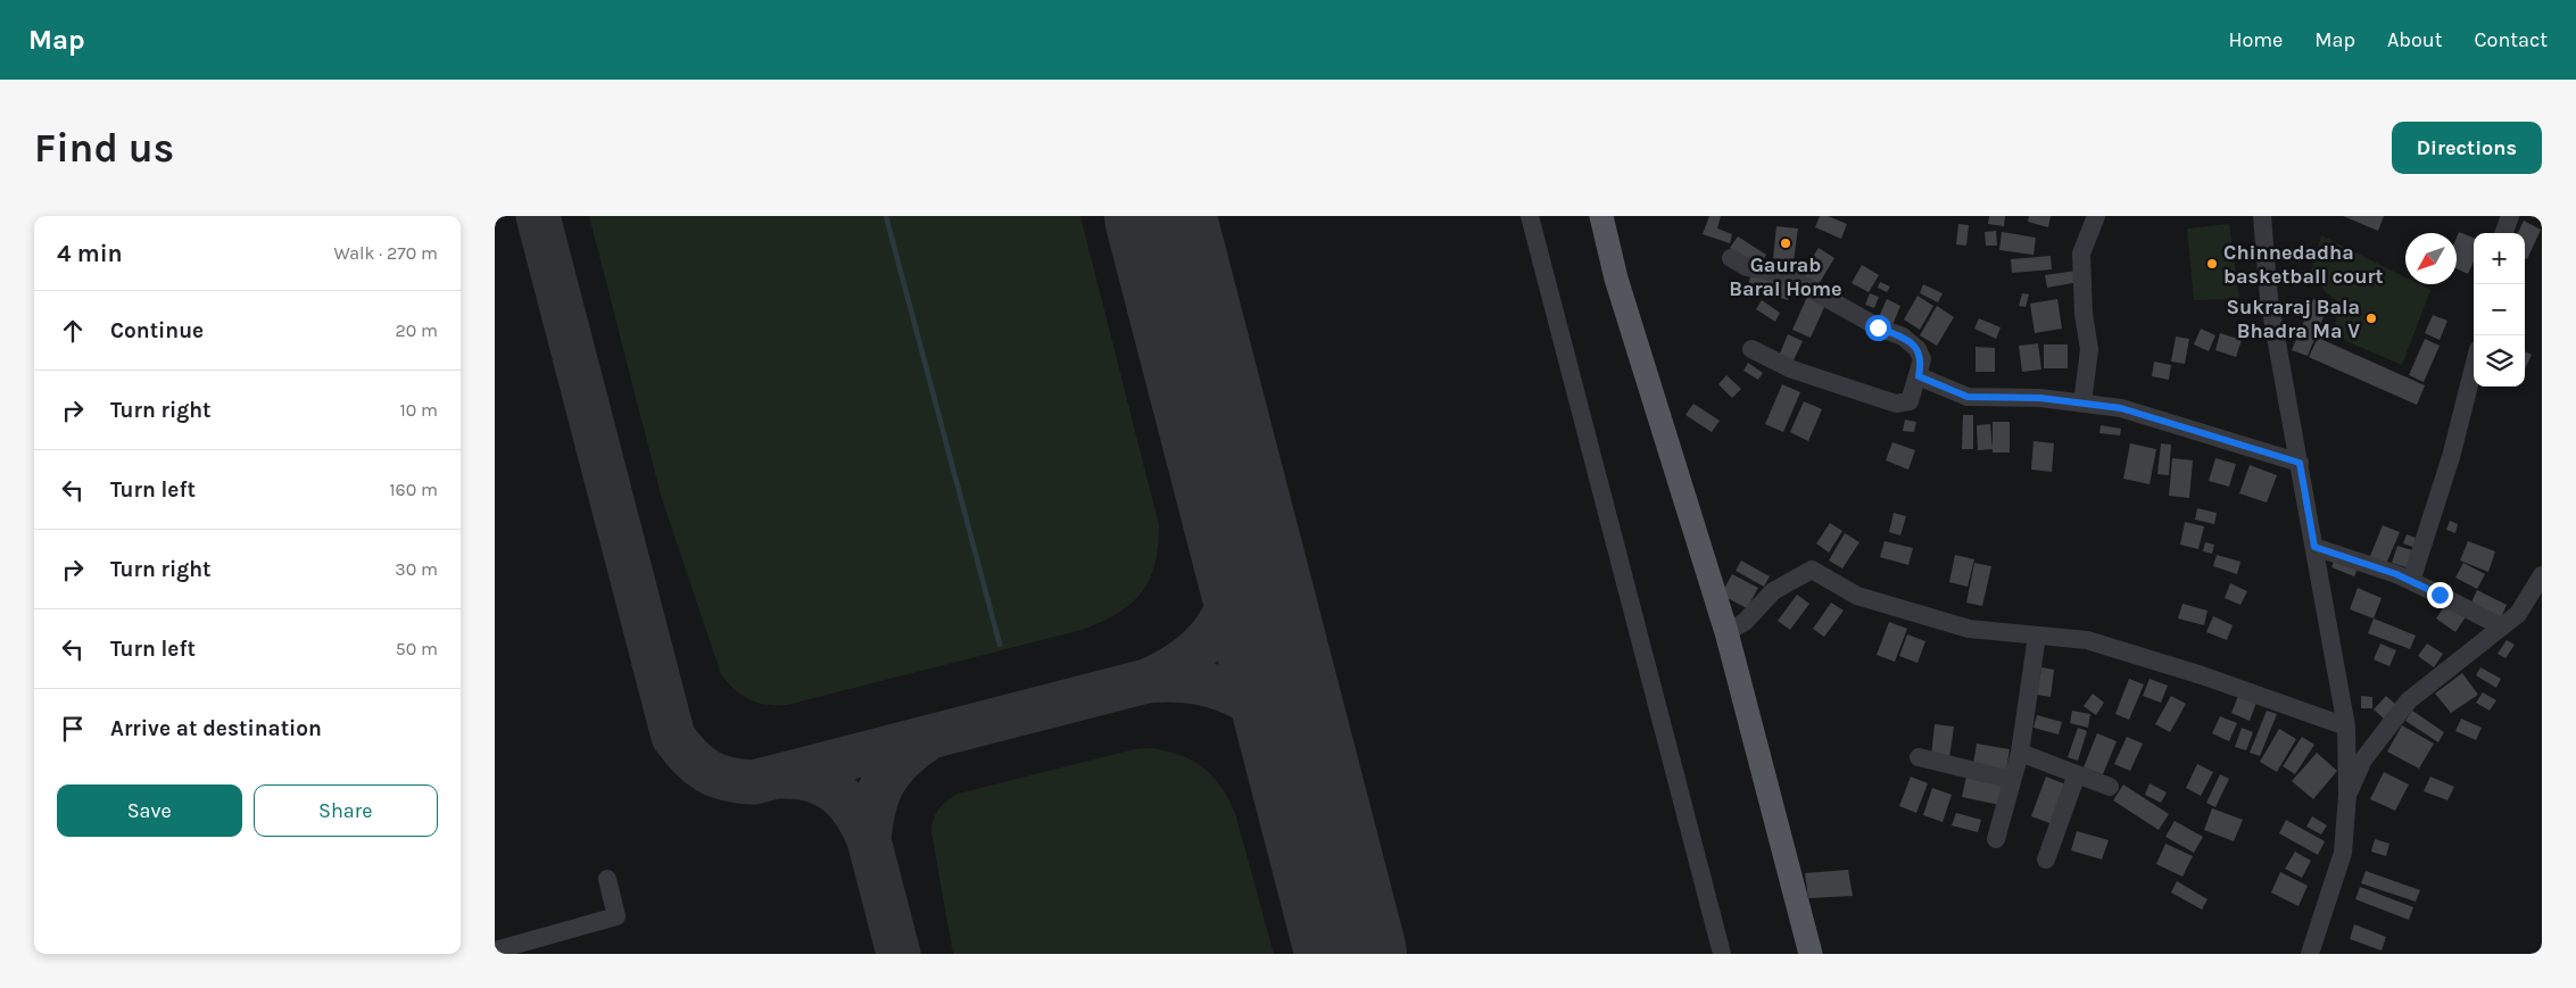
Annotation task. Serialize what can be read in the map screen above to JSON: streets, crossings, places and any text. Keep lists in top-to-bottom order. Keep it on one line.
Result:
{"places":["Gaurab Baral Home","Chinnedadha basketball court","Sukraraj Bala Bhadra Ma V"],"north":"bottom left","page":{"header":"Map","nav":["Home","Map","About","Contact"],"buttons":["Directions",["Save","Share"]],"title":"Find us","heading":["4 min","Walk · 270 m"],"map_buttons":["+","−"],"list":[["Continue","20 m"],["Turn right","10 m"],["Turn left","160 m"],["Turn right","30 m"],["Turn left","50 m"],"Arrive at destination"]}}
